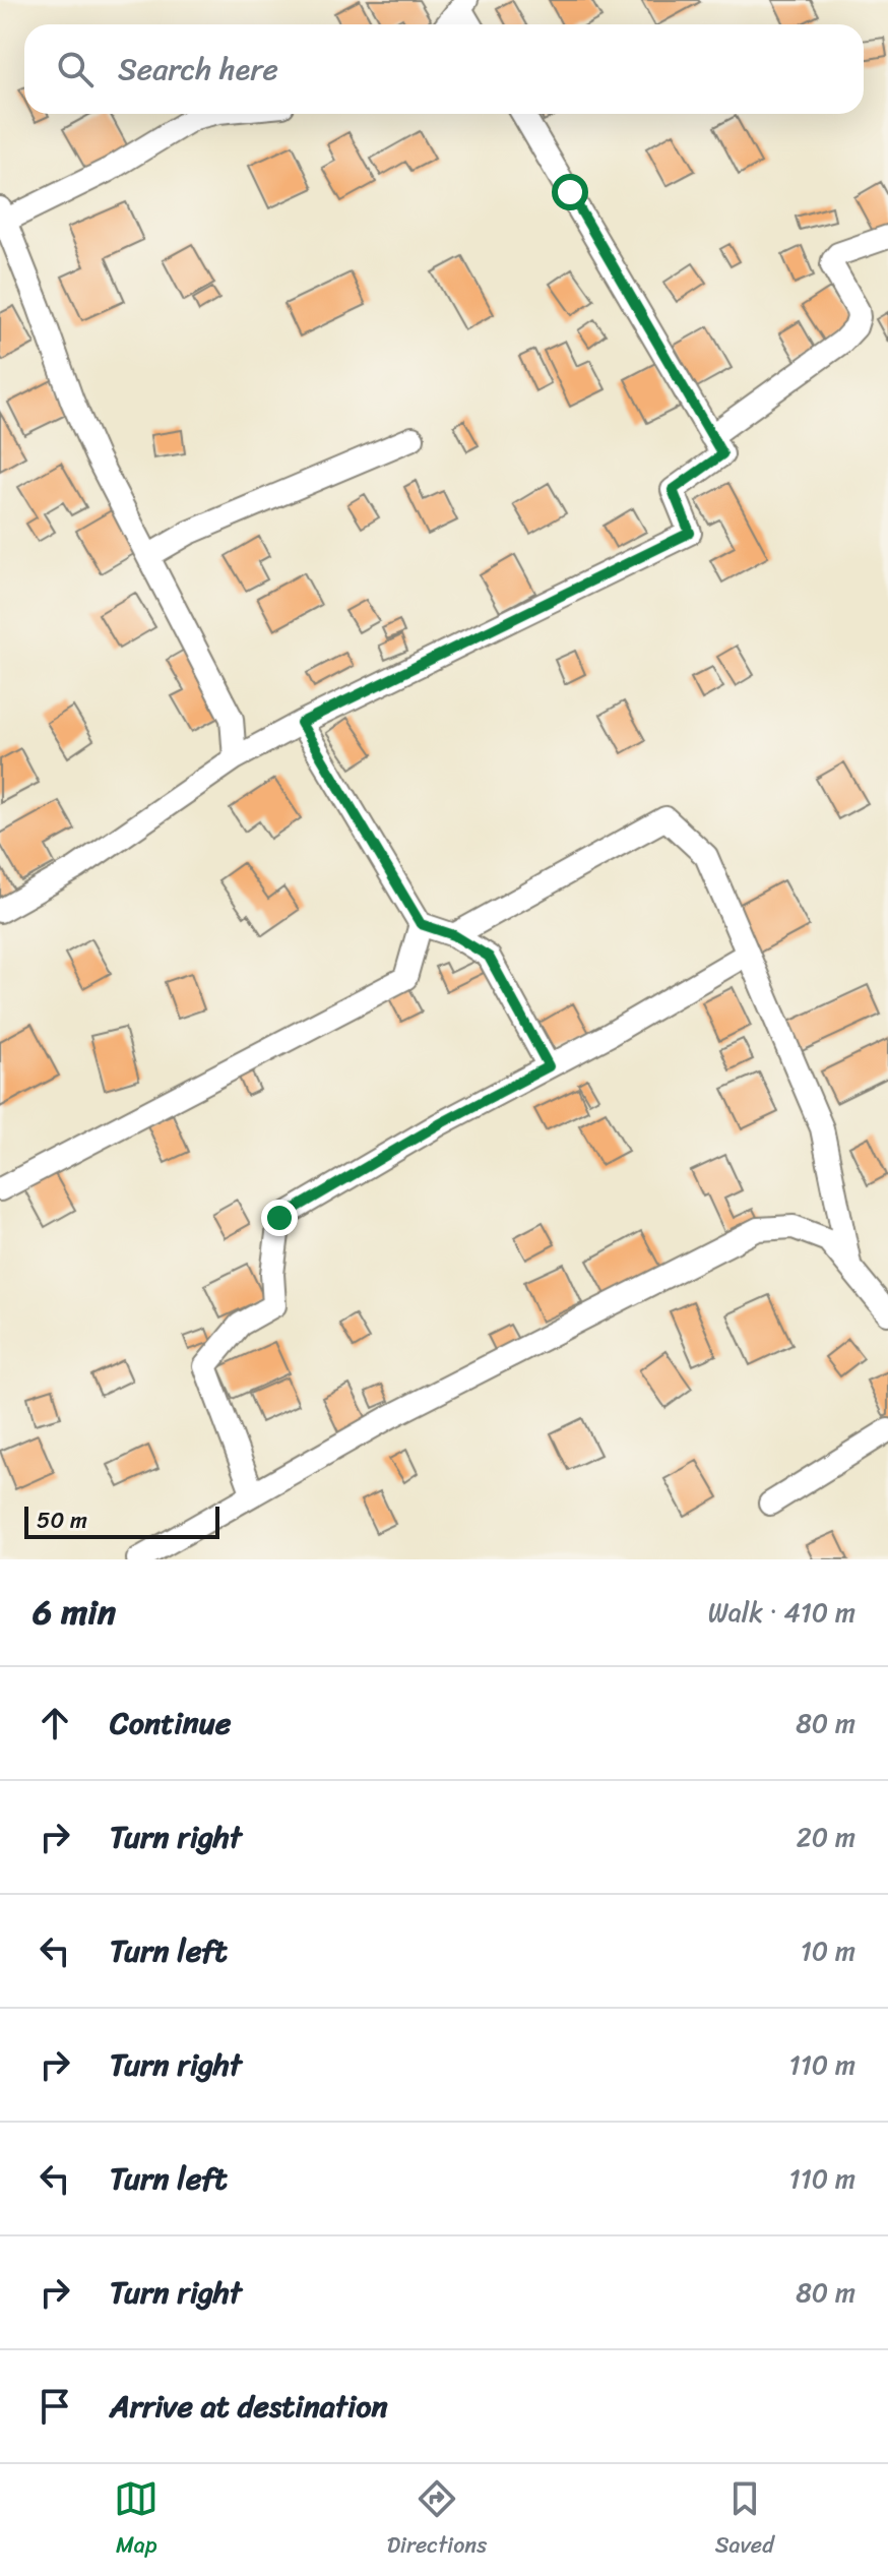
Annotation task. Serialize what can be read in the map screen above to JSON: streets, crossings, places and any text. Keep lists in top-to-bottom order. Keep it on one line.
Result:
{"scale_bar":"50 m","page":{"search":"Search here","scale":"50 m","heading":["6 min","Walk · 410 m"],"list":[["Continue","80 m"],["Turn right","20 m"],["Turn left","10 m"],["Turn right","110 m"],["Turn left","110 m"],["Turn right","80 m"],"Arrive at destination"],"nav":["Map","Directions","Saved"]}}
